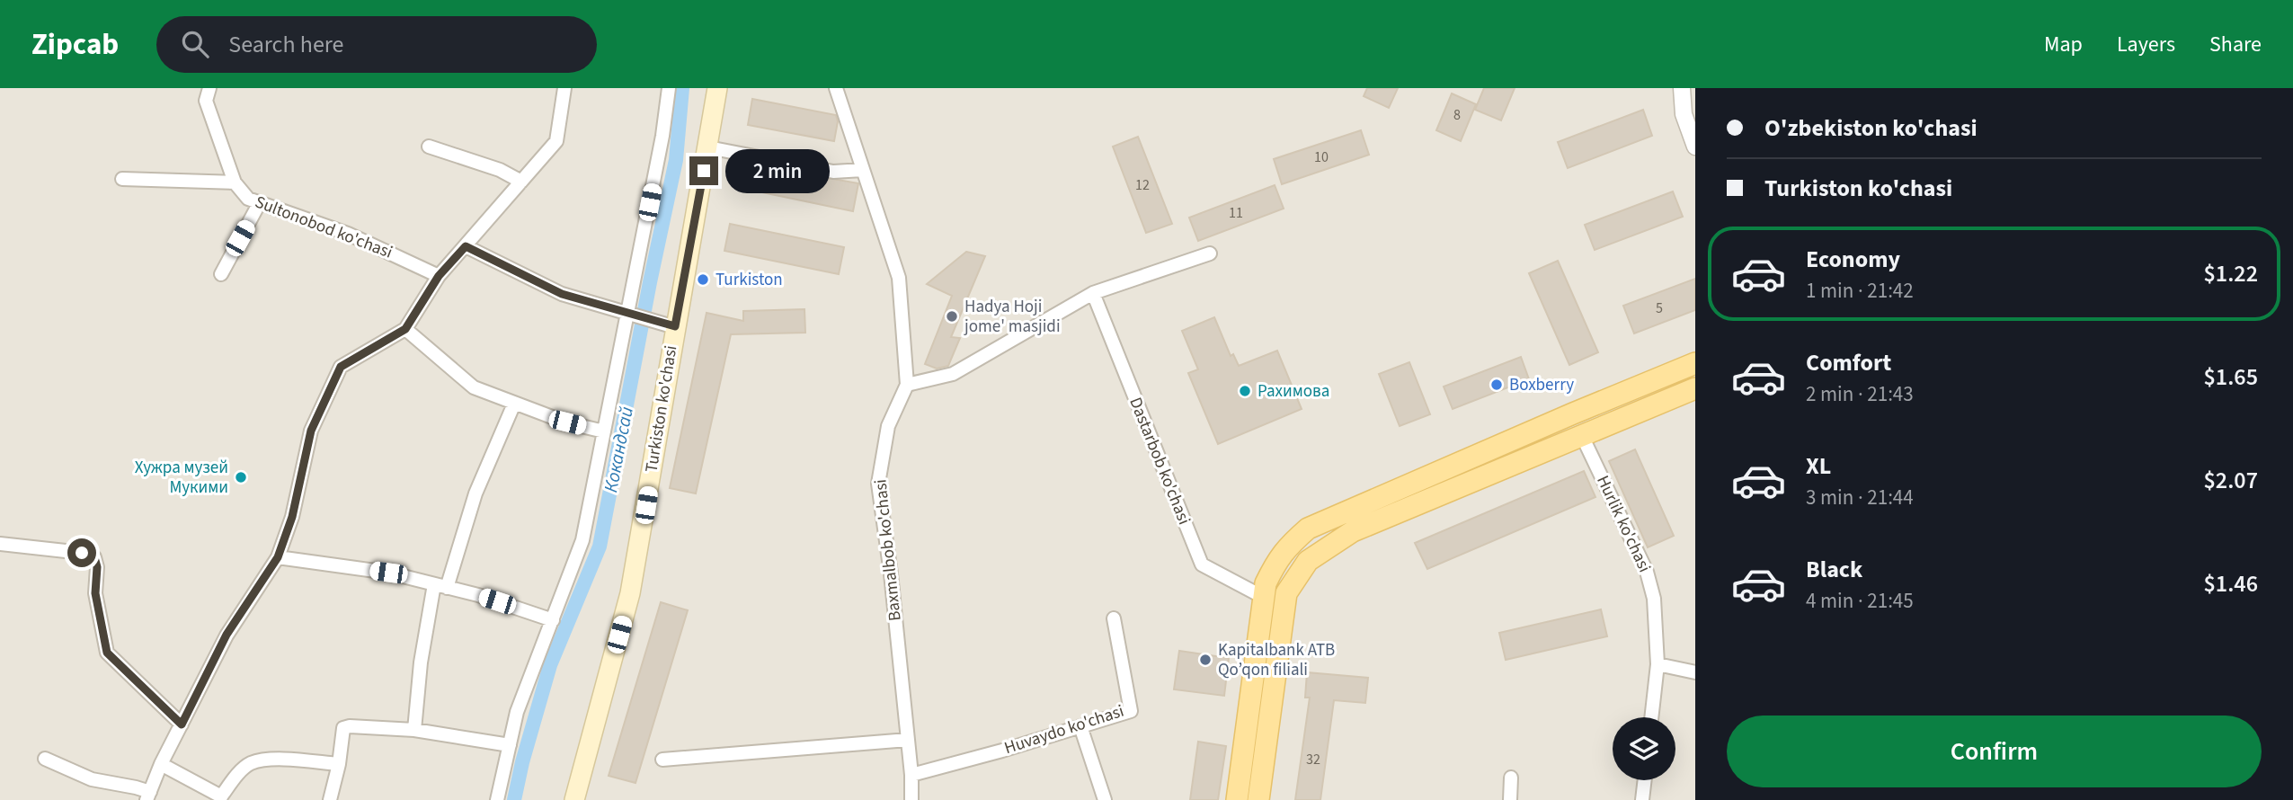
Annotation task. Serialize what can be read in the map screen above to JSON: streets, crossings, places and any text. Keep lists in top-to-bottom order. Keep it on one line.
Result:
{"streets":{"main road":["Turkiston ko'chasi"],"street":["Sultonobod ko'chasi","Dastarbob ko'chasi","Hurlik ko'chasi","Baxmalbob ko'chasi","Huvaydo ko'chasi"]},"crossings":[["Baxmalbob ko'chasi","Huvaydo ko'chasi"]],"water":["Кокандсай"],"places":["Turkiston","Hadya Hoji jome' masjidi","Boxberry","Рахимова","Хужра музей Мукими","Kapitalbank ATB Qo’qon filiali"],"house_numbers":["8","10","12","11","5","32"],"page":{"header":"Zipcab","search":"Search here","nav":["Map","Layers","Share"],"banner":["O'zbekiston ko'chasi","Turkiston ko'chasi"],"bubble":"2 min","list":[{"name":"Economy","note":"1 min · 21:42","value":"$1.22"},{"name":"Comfort","note":"2 min · 21:43","value":"$1.65"},{"name":"XL","note":"3 min · 21:44","value":"$2.07"},{"name":"Black","note":"4 min · 21:45","value":"$1.46"}],"buttons":"Confirm"}}
